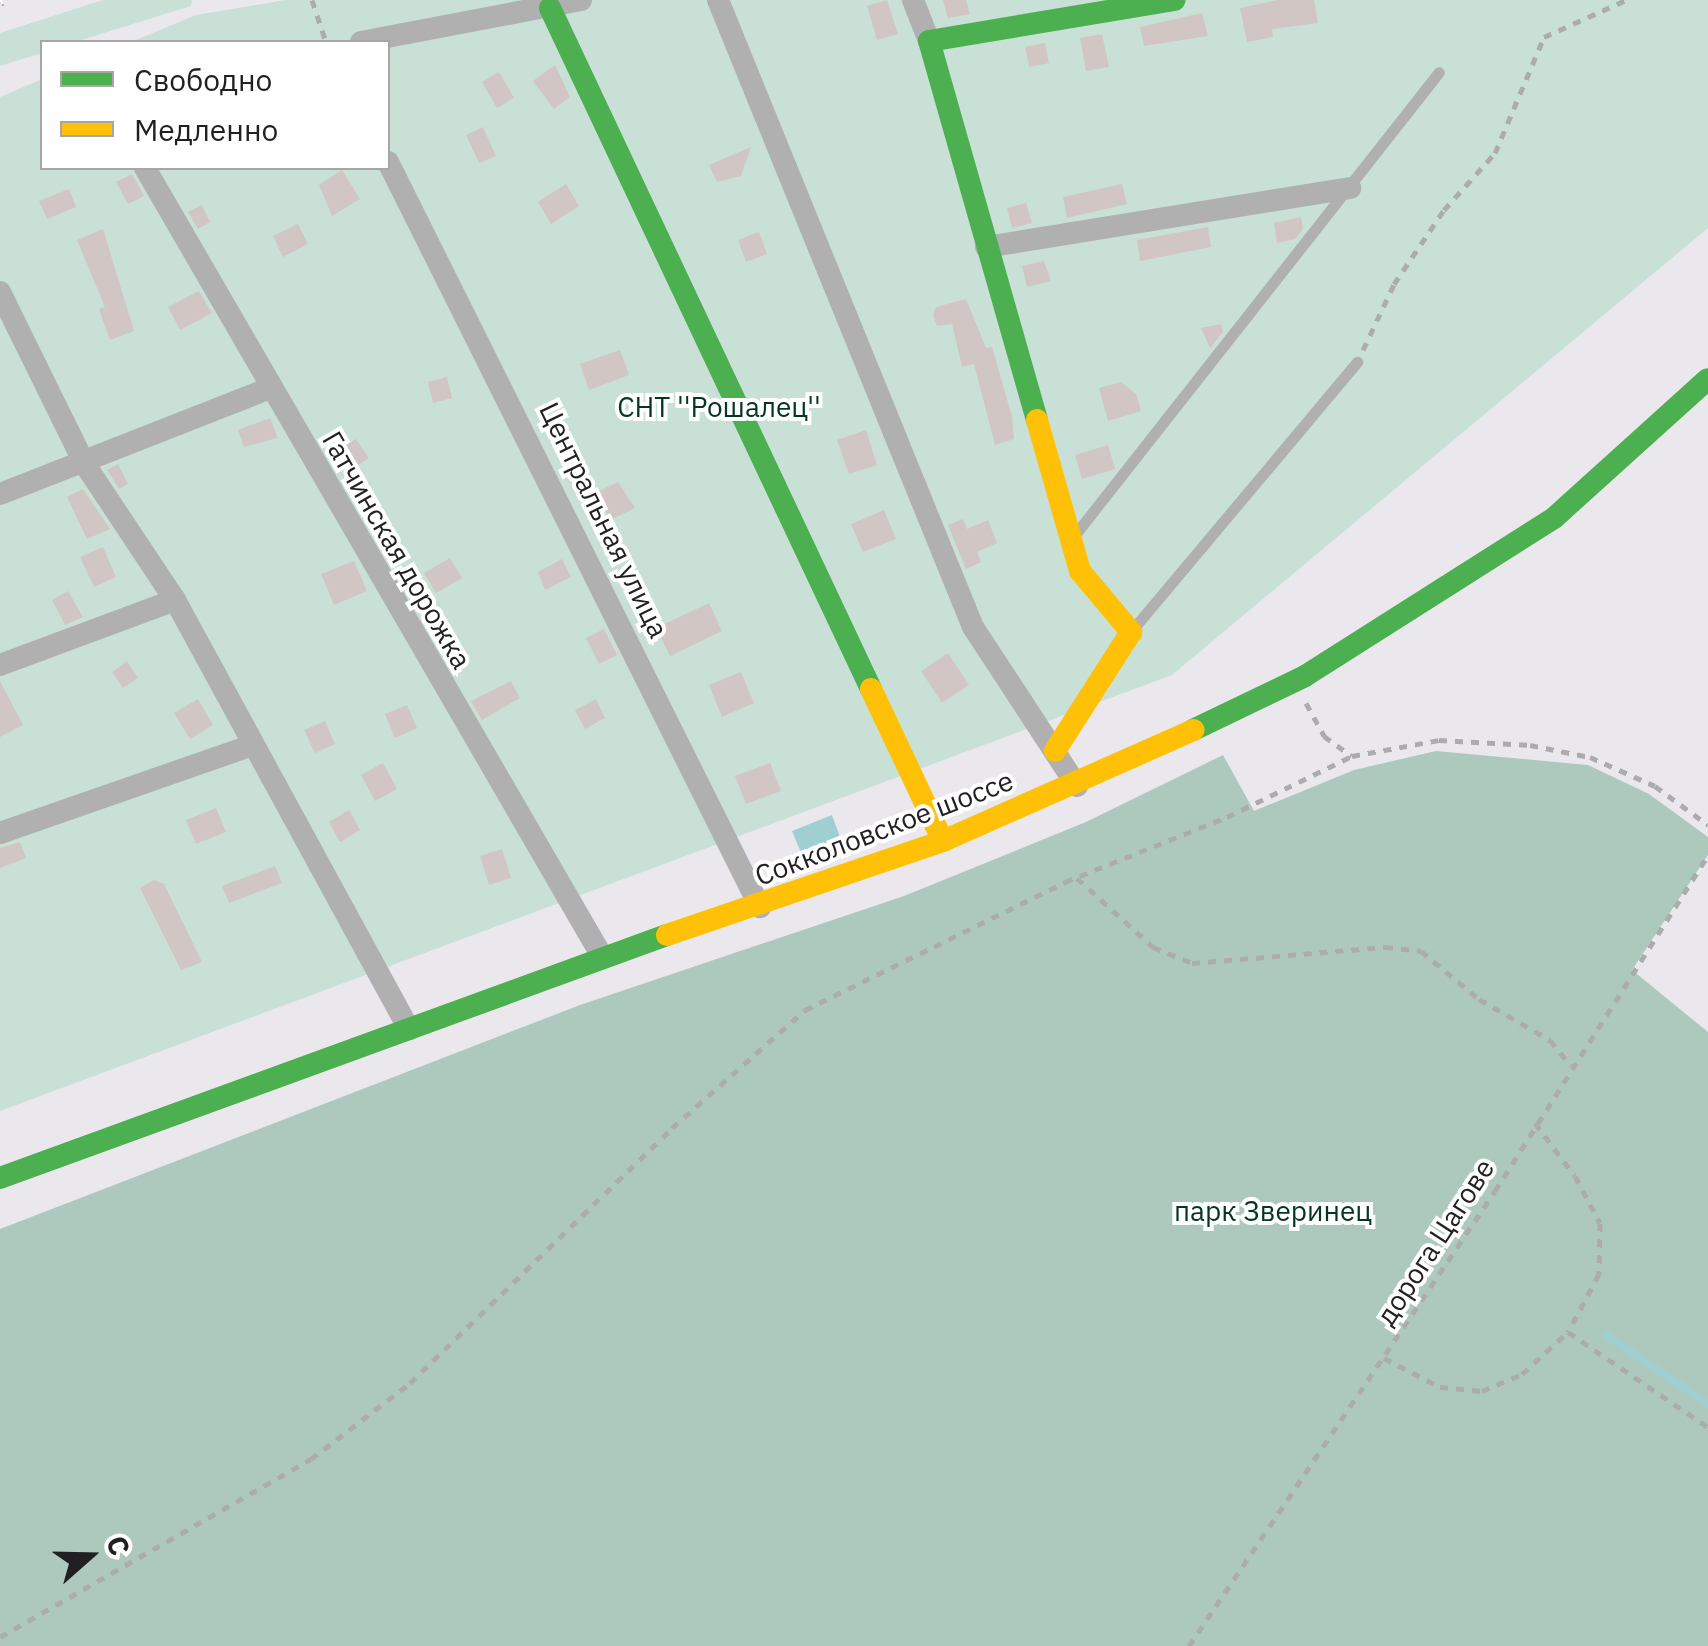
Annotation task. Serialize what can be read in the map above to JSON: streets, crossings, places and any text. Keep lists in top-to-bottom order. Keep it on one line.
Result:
{"streets":{"street":["Центральная улица","Гатчинская дорожка","Сокколовское шоссе"],"path":["дорога Цагове"]},"crossings":[["Центральная улица","Сокколовское шоссе"],["Гатчинская дорожка","Сокколовское шоссе"]],"parks":["СНТ ''Рошалец''","парк Зверинец"],"legend":["Свободно","Медленно"],"north":"right"}
